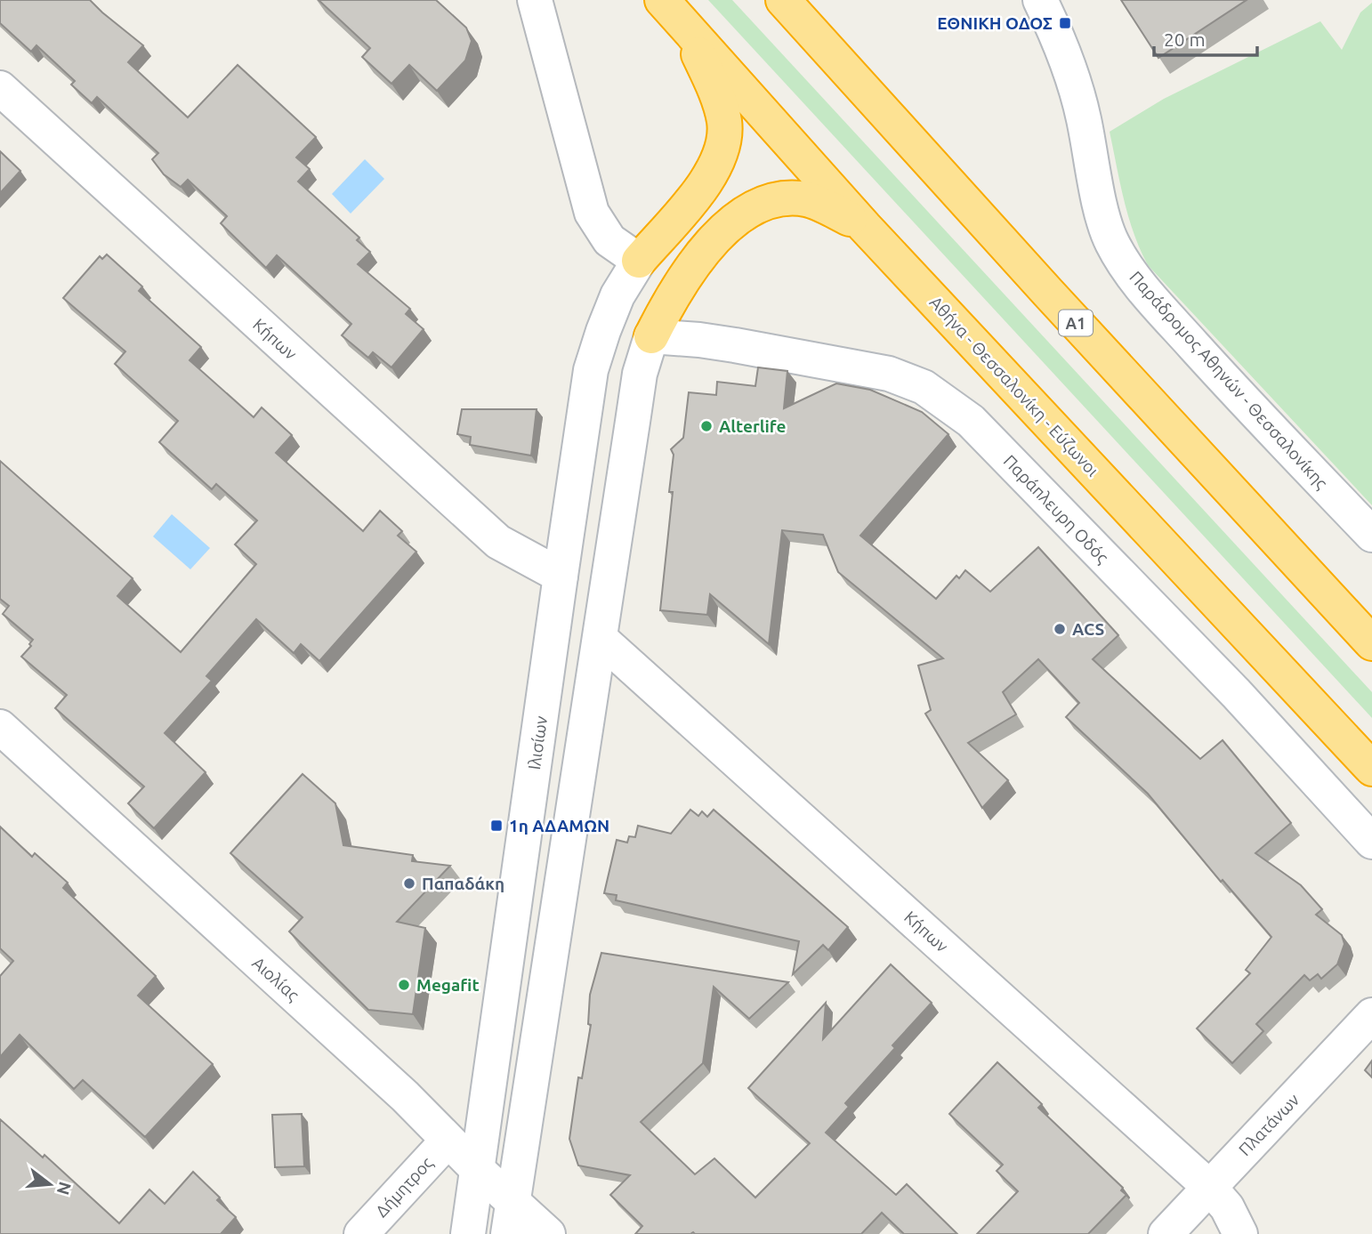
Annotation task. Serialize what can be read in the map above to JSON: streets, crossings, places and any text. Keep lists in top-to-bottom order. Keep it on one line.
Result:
{"streets":{"highway":["Α1","Αθήνα - Θεσσαλονίκη - Εύζωνοι"],"main road":["Κήπων","Παράδρομος Αθηνών - Θεσσαλονίκης","Παράπλευρη Οδός","Ιλισίων","Αιολίας","Πλατάνων","Δήμητρος"]},"crossings":[["Κήπων","Ιλισίων"],["Κήπων","Πλατάνων"],["Ιλισίων","Αιολίας"],["Αιολίας","Δήμητρος"]],"places":{"transit":["ΕΘΝΙΚΗ ΟΔΟΣ","1η ΑΔΑΜΩΝ"],"other":["Alterlife","ACS","Παπαδάκη","Megafit"]},"scale_bar":"20 m","north":"right"}
